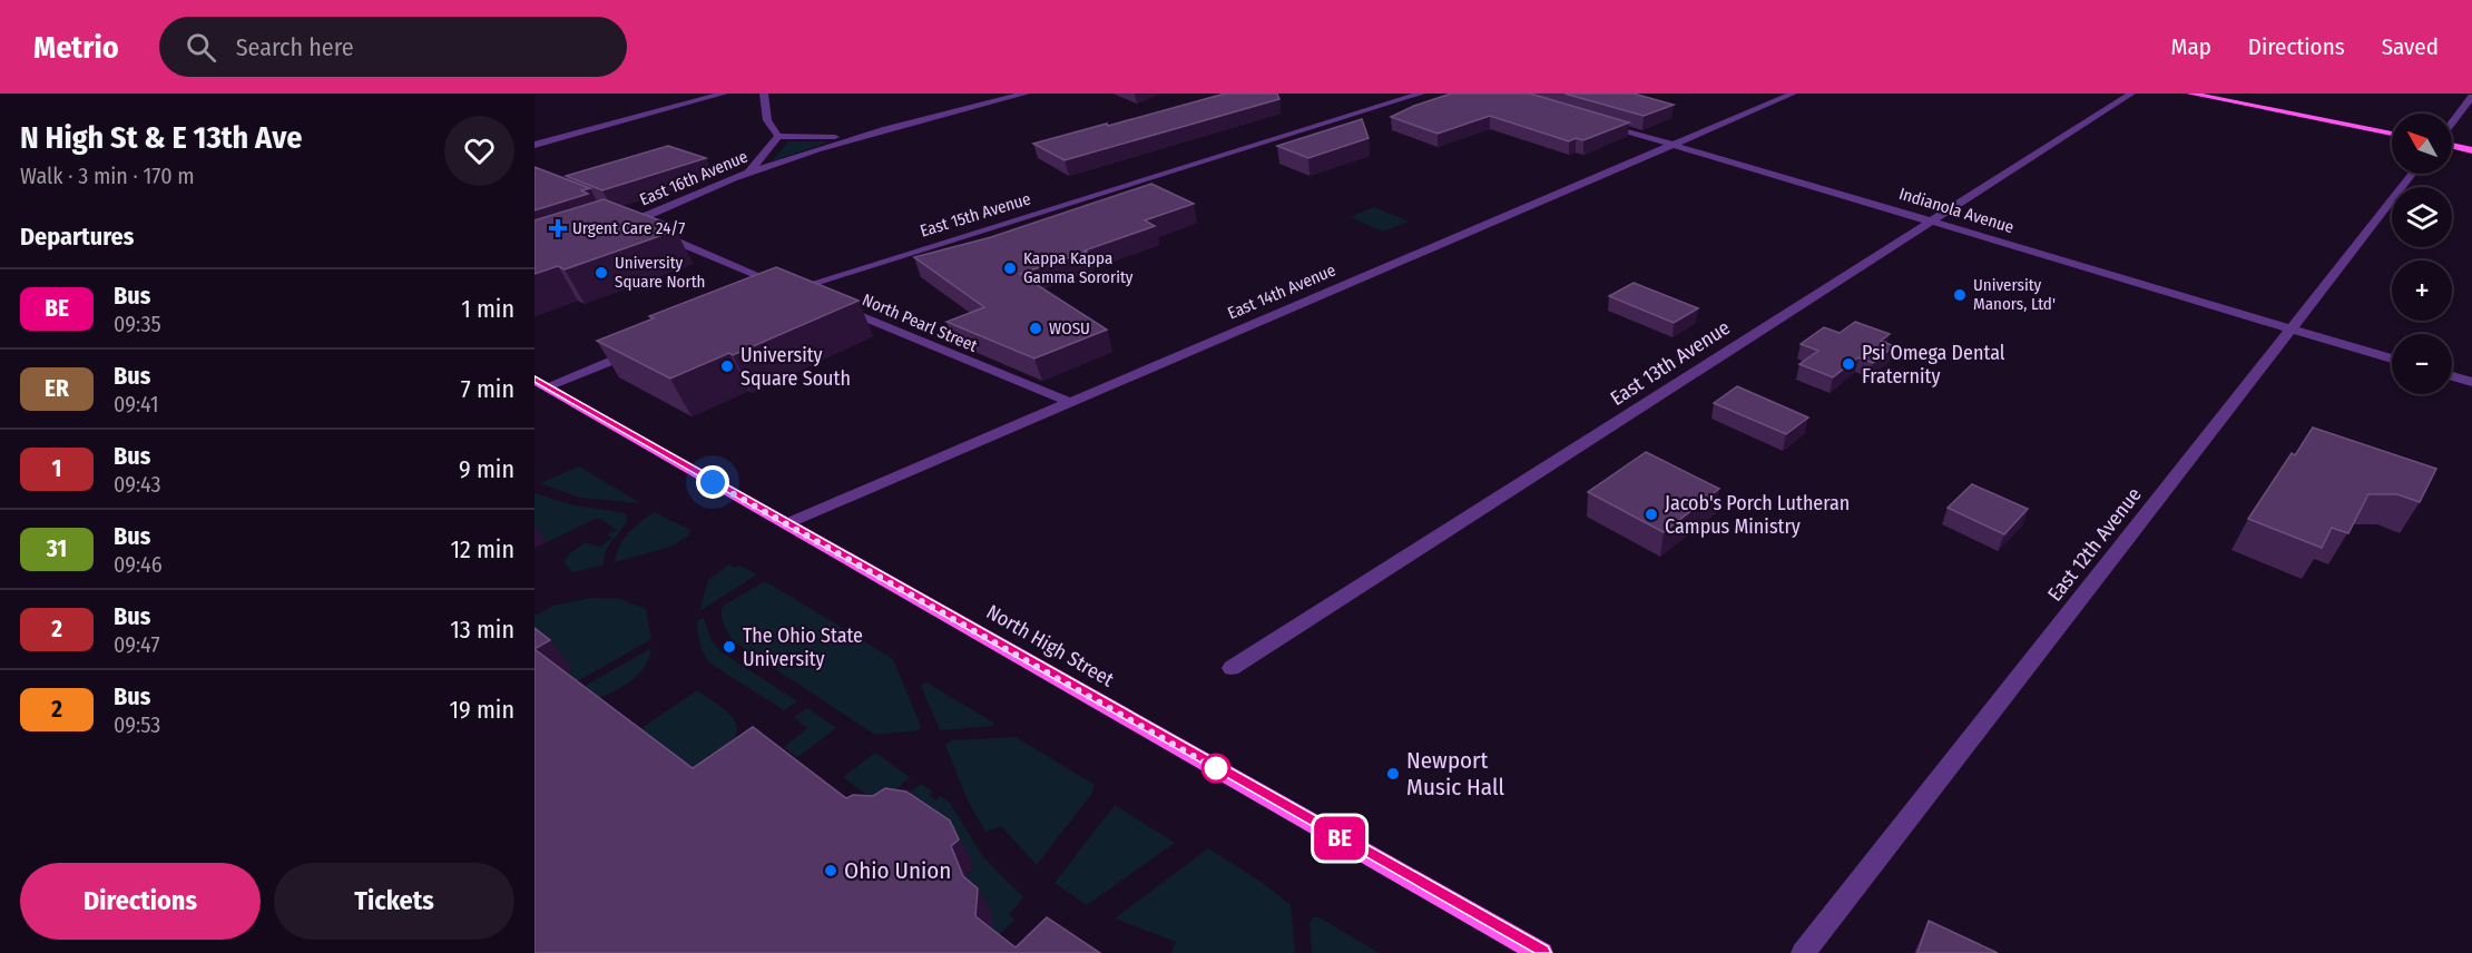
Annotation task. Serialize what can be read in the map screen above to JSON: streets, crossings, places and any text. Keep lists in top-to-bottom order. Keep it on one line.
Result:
{"streets":{"main road":["North High Street"],"street":["East 16th Avenue","Indianola Avenue","East 15th Avenue","East 14th Avenue","North Pearl Street","East 13th Avenue","East 12th Avenue"]},"crossings":[["Indianola Avenue","East 14th Avenue"],["Indianola Avenue","East 13th Avenue"],["Indianola Avenue","East 12th Avenue"],["East 14th Avenue","North Pearl Street"],["East 14th Avenue","North High Street"]],"places":{"health":["Urgent Care 24/7"],"other":["Kappa Kappa Gamma Sorority","University Square North","University Manors, Ltd'","WOSU","Psi Omega Dental Fraternity","University Square South","Jacob's Porch Lutheran Campus Ministry","The Ohio State University","Newport Music Hall","Ohio Union"]},"lines":["bus line BE"],"north":"top left","page":{"header":"Metrio","search":"Search here","nav":["Map","Directions","Saved"],"heading":[["N High St & E 13th Ave","Walk · 3 min · 170 m"],"Departures"],"on_map":"BE","map_buttons":["+","−"],"list":[{"mark":"BE","name":"Bus","note":"09:35","value":"1 min"},{"mark":"ER","name":"Bus","note":"09:41","value":"7 min"},{"mark":"1","name":"Bus","note":"09:43","value":"9 min"},{"mark":"31","name":"Bus","note":"09:46","value":"12 min"},{"mark":"2","name":"Bus","note":"09:47","value":"13 min"},{"mark":"2","name":"Bus","note":"09:53","value":"19 min"}],"buttons":["Directions","Tickets"]}}
